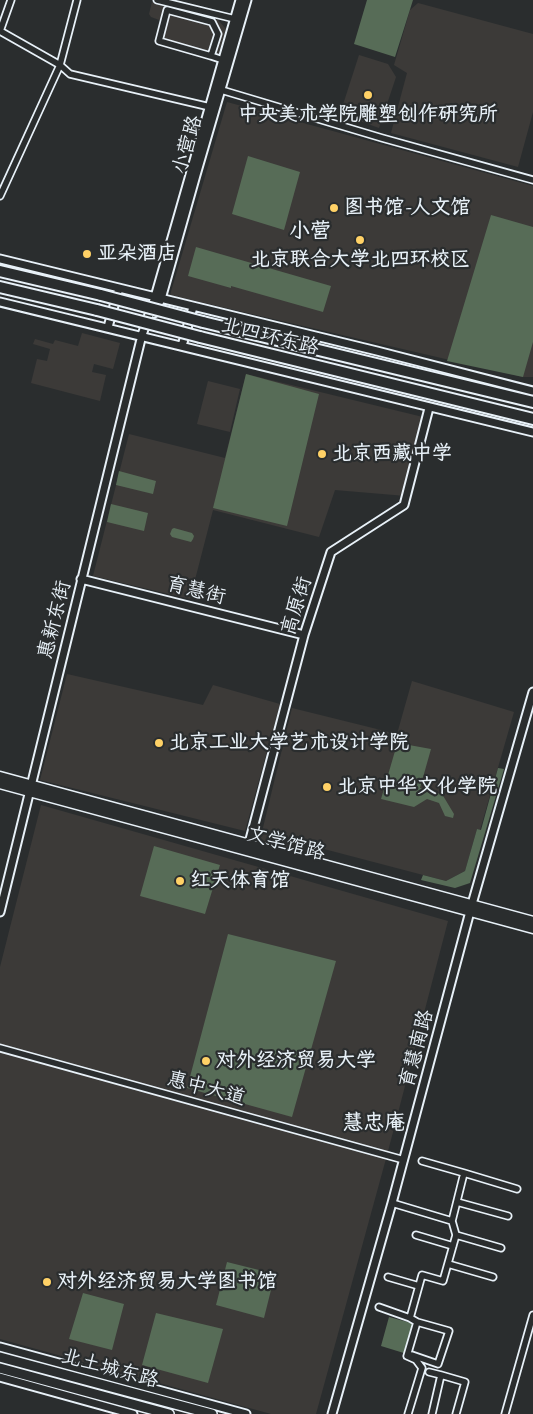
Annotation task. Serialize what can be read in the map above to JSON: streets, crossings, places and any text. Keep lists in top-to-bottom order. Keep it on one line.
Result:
{"streets":{"highway":["北四环东路"],"main road":["文学馆路","北土城东路"],"street":["小营路","育慧街","高原街","惠新东街","育慧南路","惠中大道"]},"crossings":[["小营路","北四环东路"],["小营路","惠新东街"],["北四环东路","高原街"],["北四环东路","惠新东街"],["育慧街","高原街"],["育慧街","惠新东街"],["高原街","文学馆路"],["惠新东街","文学馆路"],["文学馆路","育慧南路"],["育慧南路","惠中大道"]],"districts":["小营","慧忠庵"],"places":["中央美术学院雕塑创作研究所","图书馆-人文馆","北京联合大学北四环校区","亚朵酒店","北京西藏中学","北京工业大学艺术设计学院","北京中华文化学院","红天体育馆","对外经济贸易大学","对外经济贸易大学图书馆"]}
